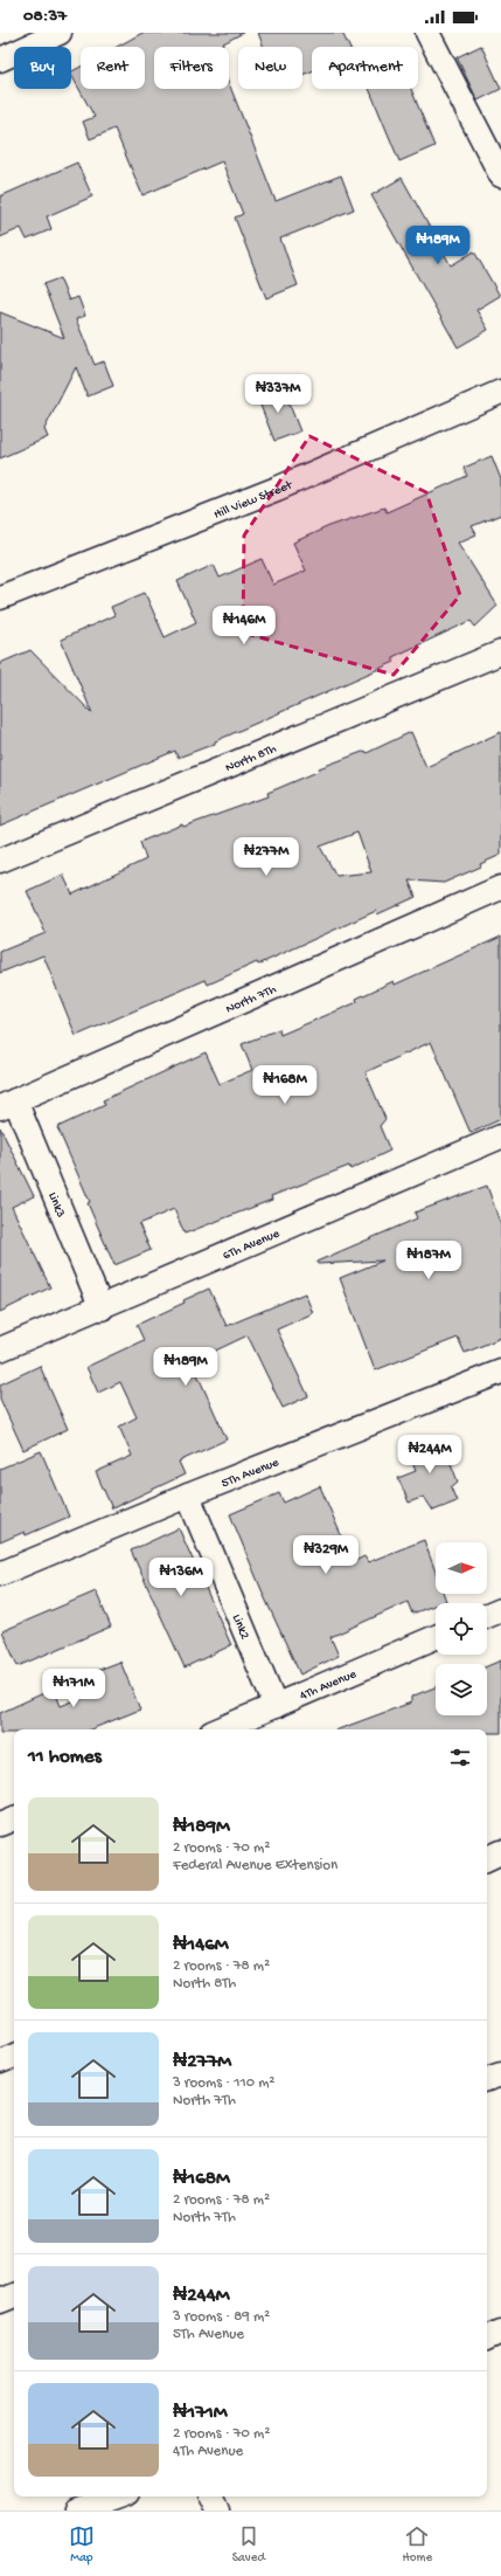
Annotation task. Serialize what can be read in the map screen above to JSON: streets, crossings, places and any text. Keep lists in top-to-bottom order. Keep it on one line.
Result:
{"streets":{"street":["Hill View Street","North 8Th","North 7Th","Link3","6Th Avenue","5Th Avenue","Link2","4Th Avenue"]},"crossings":[["North 7Th","Link3"],["Link3","6Th Avenue"],["5Th Avenue","Link2"],["Link2","4Th Avenue"]],"north":"right","page":{"status":"08:37","chip":["Buy","Rent","Filters","New","Apartment"],"price":["₦189M","₦337M","₦146M","₦277M","₦168M","₦187M","₦189M","₦244M","₦329M","₦136M","₦171M"],"heading":"11 homes","list":[{"name":"₦189M","note":"2 rooms · 70 m² · Federal Avenue Extension"},{"name":"₦146M","note":"2 rooms · 78 m² · North 8Th"},{"name":"₦277M","note":"3 rooms · 110 m² · North 7Th"},{"name":"₦168M","note":"2 rooms · 78 m² · North 7Th"},{"name":"₦244M","note":"3 rooms · 89 m² · 5Th Avenue"},{"name":"₦171M","note":"2 rooms · 70 m² · 4Th Avenue"}],"tabs":["Map","Saved","Home"]}}
